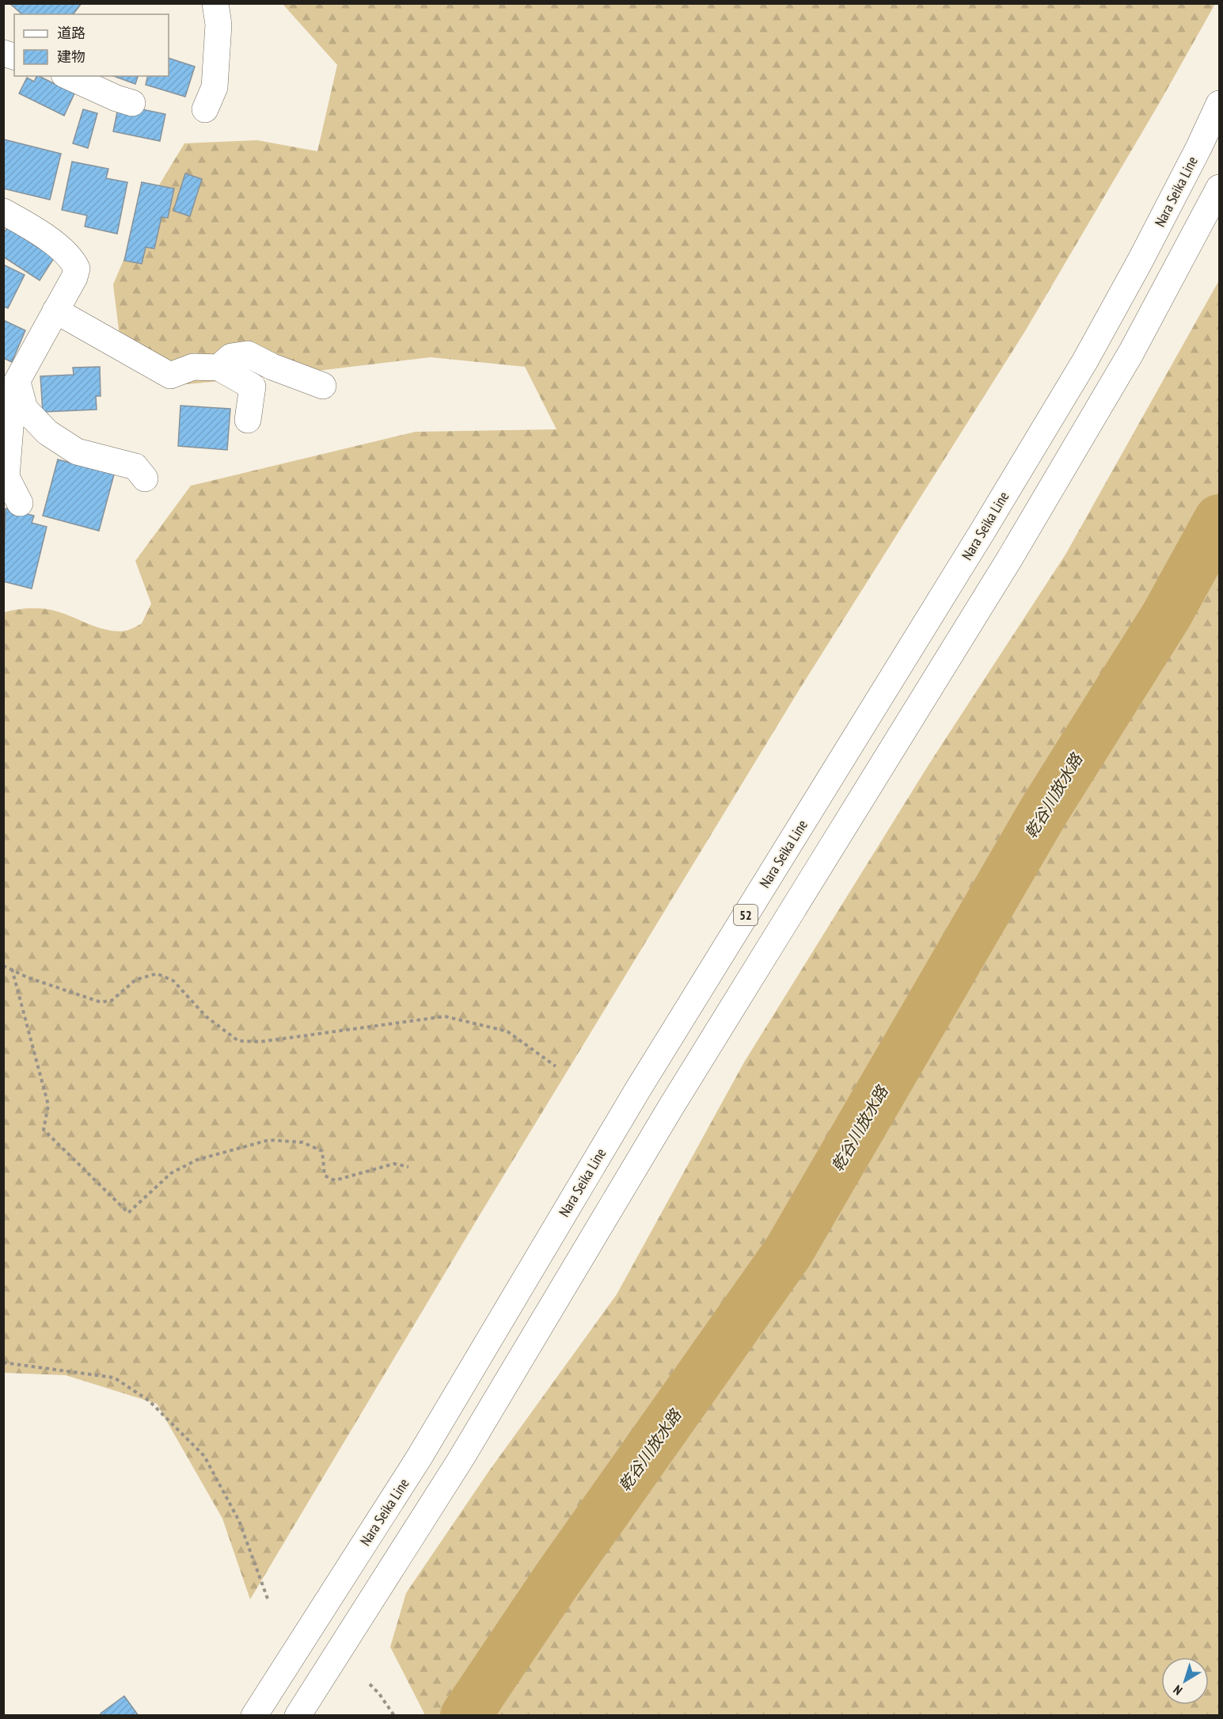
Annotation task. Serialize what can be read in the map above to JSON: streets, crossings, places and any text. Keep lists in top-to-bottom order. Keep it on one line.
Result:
{"streets":{"main road":["Nara Seika Line","52"]},"water":["乾谷川放水路"],"legend":["道路","建物"],"north":"bottom left"}
